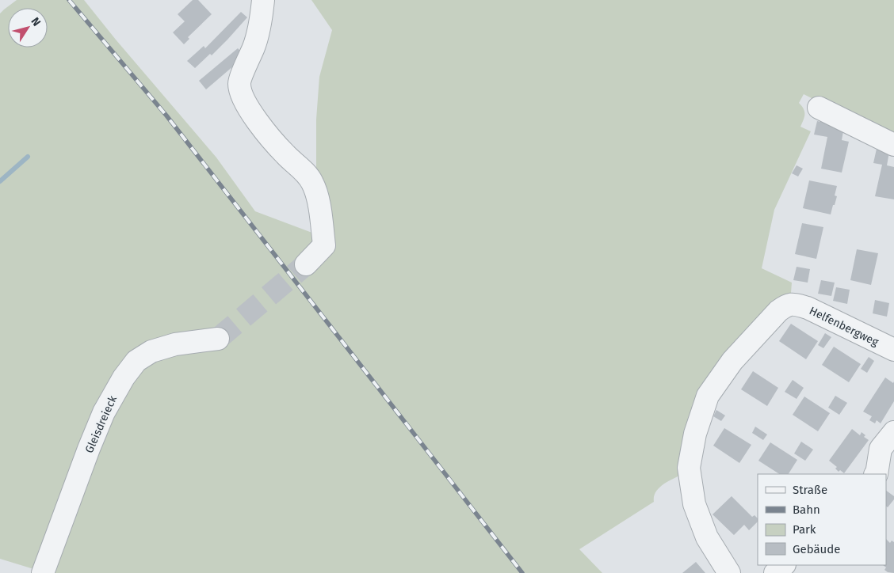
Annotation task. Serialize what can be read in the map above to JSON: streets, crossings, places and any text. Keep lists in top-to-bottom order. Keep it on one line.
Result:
{"streets":{"street":["Helfenbergweg","Gleisdreieck"]},"legend":["Straße","Bahn","Park","Gebäude"],"north":"top right"}
